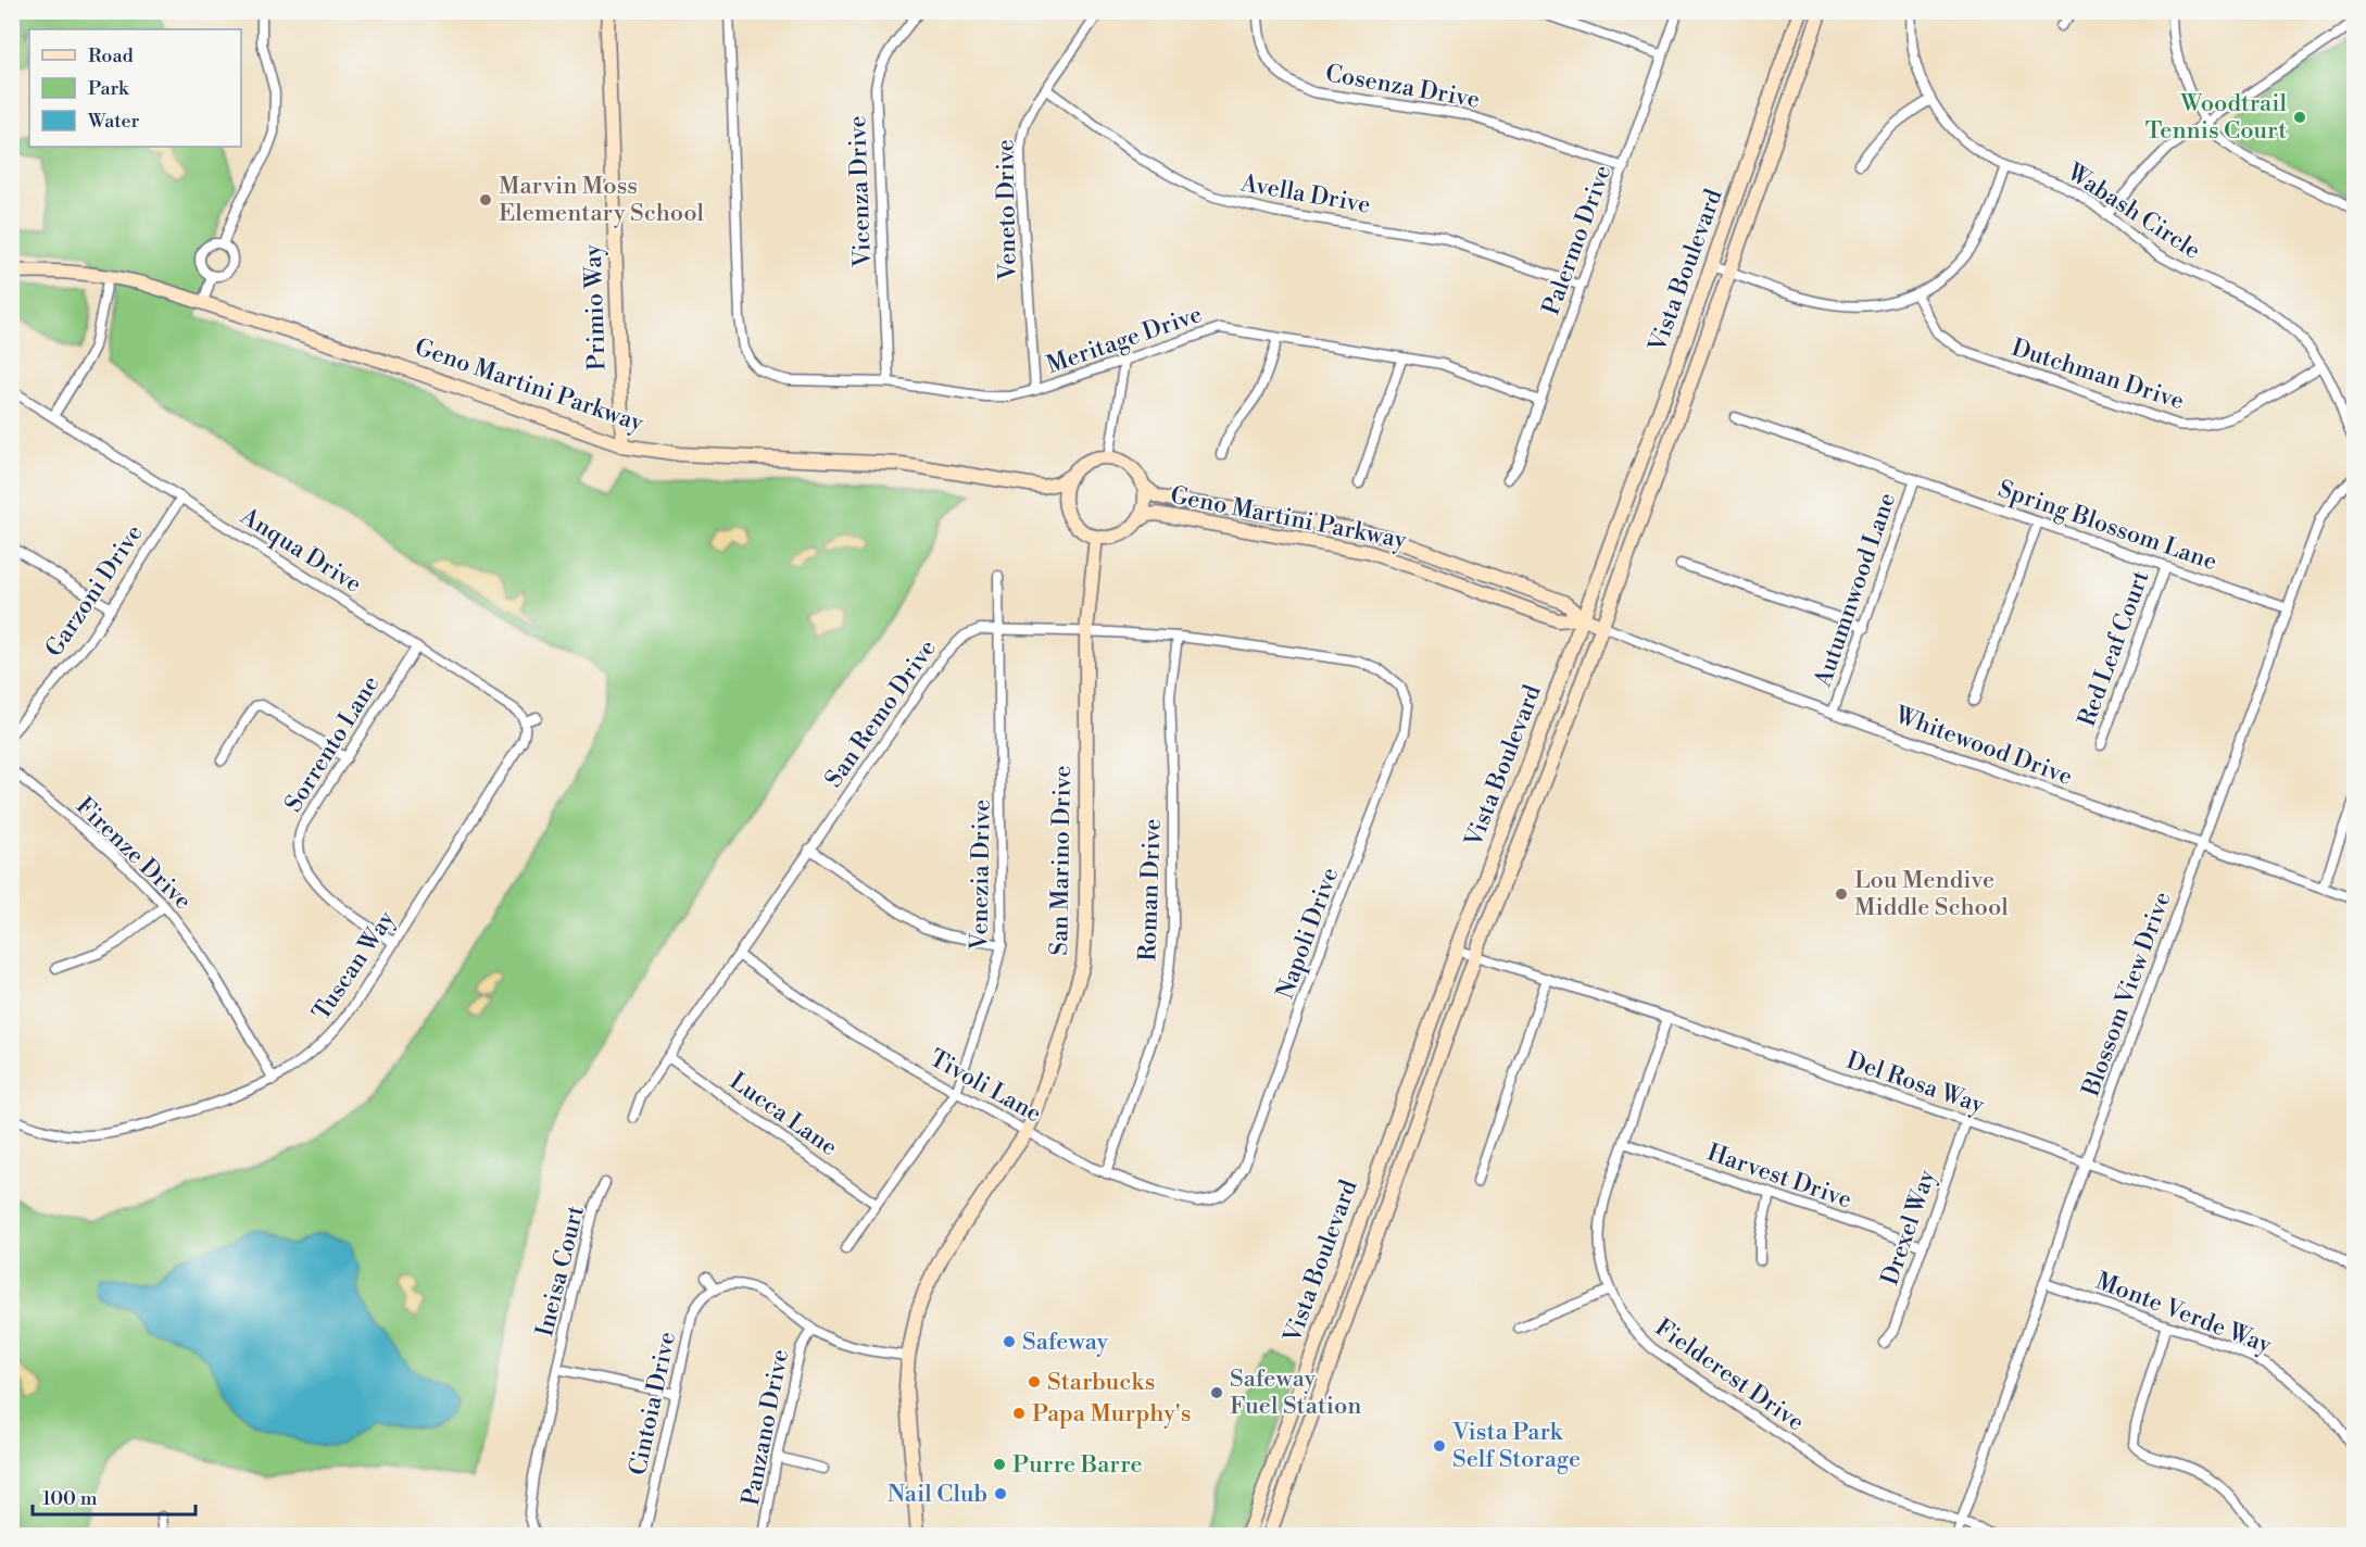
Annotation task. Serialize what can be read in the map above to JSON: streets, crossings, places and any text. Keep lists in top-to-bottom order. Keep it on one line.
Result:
{"streets":{"street":["Cosenza Drive","Vicenza Drive","Avella Drive","Veneto Drive","Wabash Circle","Palermo Drive","Vista Boulevard","Primio Way","Meritage Drive","Dutchman Drive","Geno Martini Parkway","Spring Blossom Lane","Anqua Drive","Autumnwood Lane","Garzoni Drive","Red Leaf Court","San Remo Drive","Sorrento Lane","Whitewood Drive","Firenze Drive","San Marino Drive","Venezia Drive","Roman Drive","Napoli Drive","Tuscan Way","Blossom View Drive","Del Rosa Way","Tivoli Lane","Lucca Lane","Harvest Drive","Drexel Way","Ineisa Court","Monte Verde Way","Fieldcrest Drive","Cintoia Drive","Panzano Drive"]},"crossings":[["Cosenza Drive","Palermo Drive"],["Vicenza Drive","Meritage Drive"],["Avella Drive","Veneto Drive"],["Avella Drive","Palermo Drive"],["Veneto Drive","Meritage Drive"],["Wabash Circle","Dutchman Drive"],["Palermo Drive","Meritage Drive"],["Vista Boulevard","Geno Martini Parkway"],["Vista Boulevard","Whitewood Drive"],["Vista Boulevard","Del Rosa Way"],["Primio Way","Geno Martini Parkway"],["Geno Martini Parkway","San Marino Drive"],["Spring Blossom Lane","Autumnwood Lane"],["Spring Blossom Lane","Red Leaf Court"],["Spring Blossom Lane","Blossom View Drive"],["Anqua Drive","Garzoni Drive"],["Anqua Drive","Sorrento Lane"],["Anqua Drive","Tuscan Way"],["Autumnwood Lane","Whitewood Drive"],["San Remo Drive","San Marino Drive"],["San Remo Drive","Venezia Drive"],["San Remo Drive","Roman Drive"],["San Remo Drive","Napoli Drive"],["San Remo Drive","Tivoli Lane"],["San Remo Drive","Lucca Lane"],["Sorrento Lane","Tuscan Way"],["Whitewood Drive","Blossom View Drive"],["Firenze Drive","Tuscan Way"],["San Marino Drive","Tivoli Lane"],["Venezia Drive","Tivoli Lane"],["Venezia Drive","Lucca Lane"],["Roman Drive","Tivoli Lane"],["Napoli Drive","Tivoli Lane"],["Blossom View Drive","Del Rosa Way"],["Blossom View Drive","Monte Verde Way"],["Blossom View Drive","Fieldcrest Drive"],["Del Rosa Way","Drexel Way"],["Del Rosa Way","Fieldcrest Drive"],["Harvest Drive","Drexel Way"],["Harvest Drive","Fieldcrest Drive"]],"places":["Woodtrail Tennis Court","Marvin Moss Elementary School","Lou Mendive Middle School","Safeway","Starbucks","Safeway Fuel Station","Papa Murphy's","Vista Park Self Storage","Purre Barre","Nail Club"],"legend":["Road","Park","Water"],"scale_bar":"100 m"}
